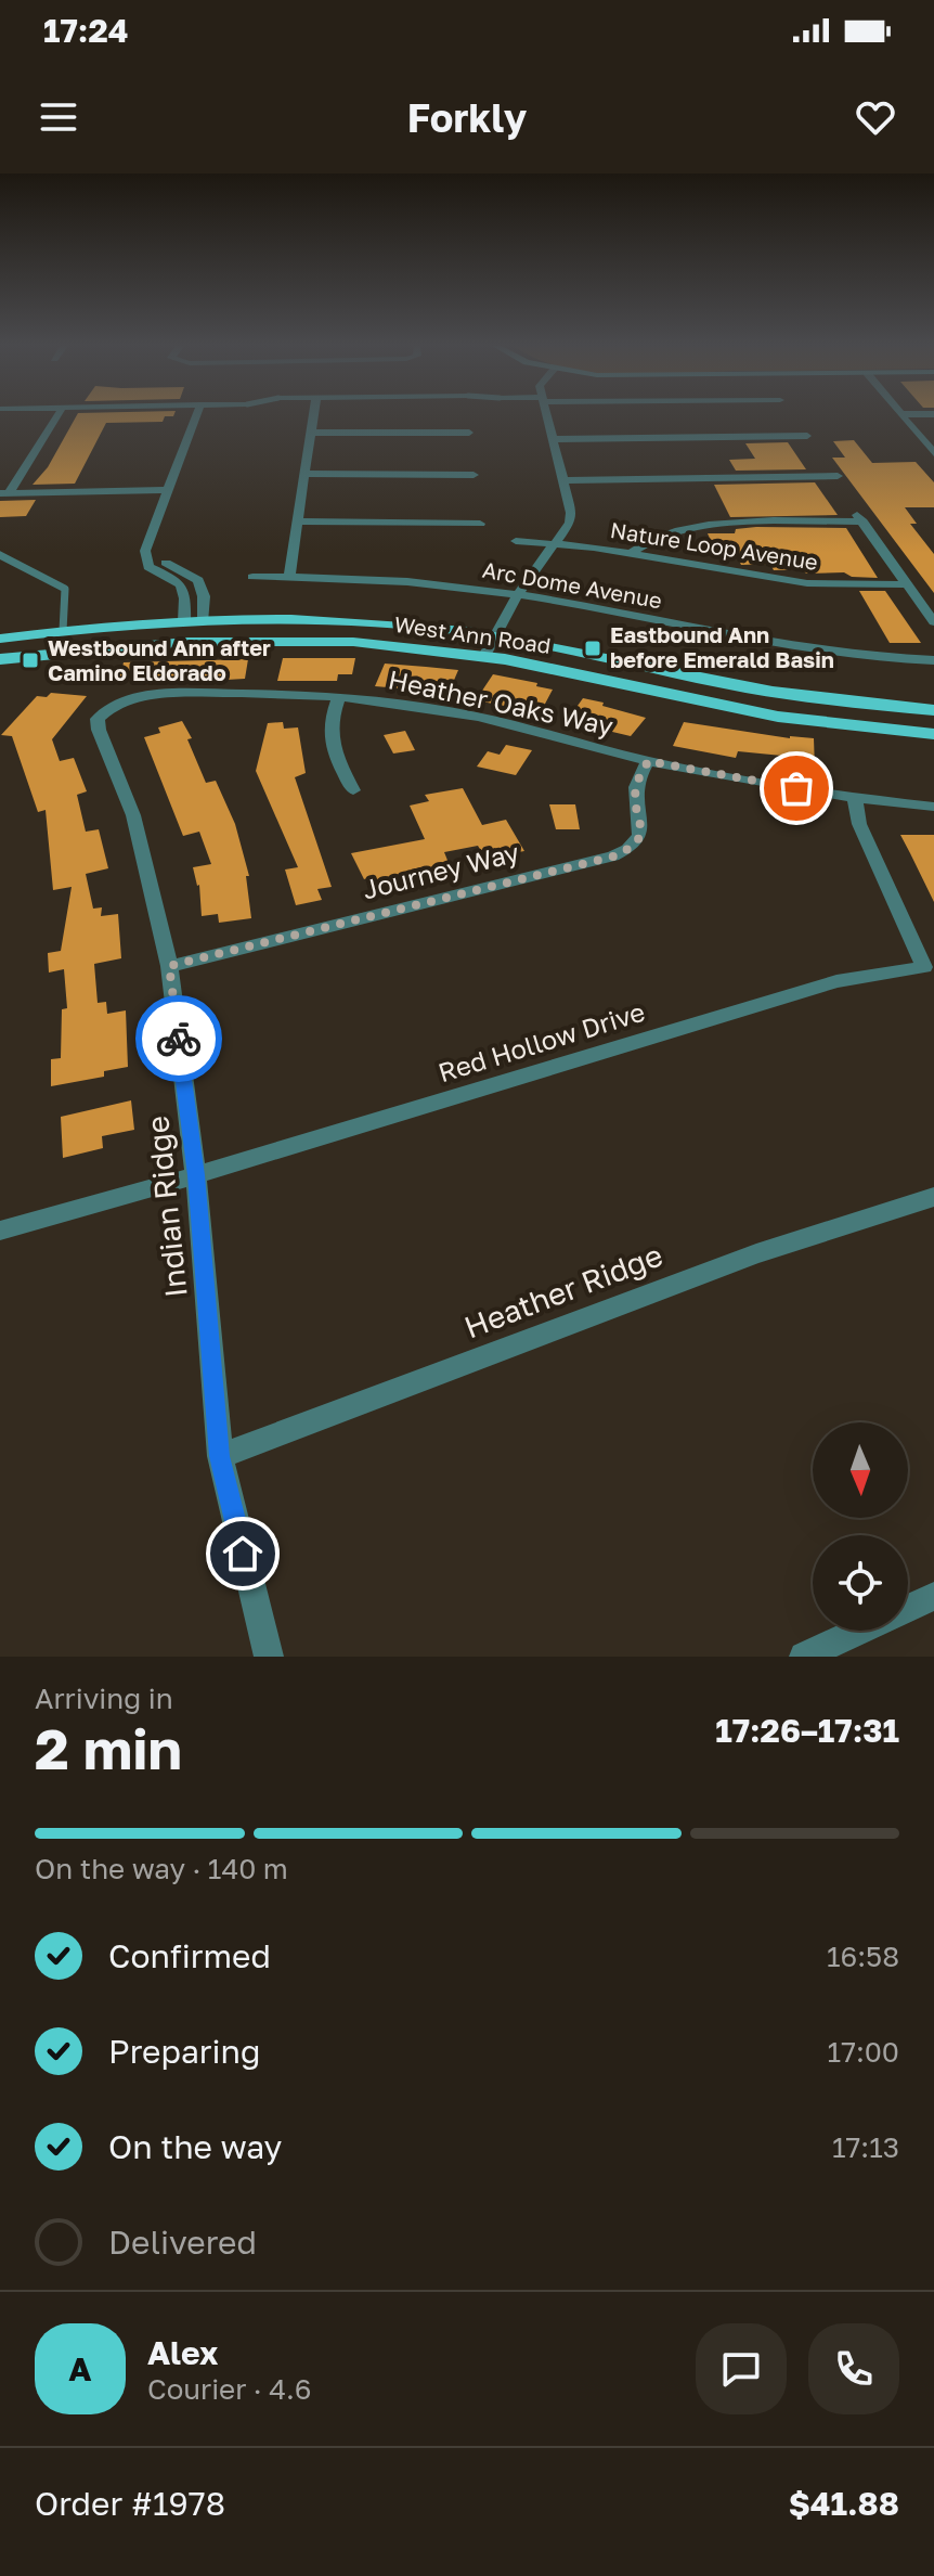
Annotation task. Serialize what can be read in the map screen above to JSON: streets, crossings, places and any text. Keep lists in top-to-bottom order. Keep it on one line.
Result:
{"streets":{"main road":["West Ann Road"],"street":["Nature Loop Avenue","Arc Dome Avenue","Heather Oaks Way","Journey Way","Red Hollow Drive","Indian Ridge","Heather Ridge"]},"crossings":[["Heather Oaks Way","Journey Way"],["Heather Oaks Way","Red Hollow Drive"],["Heather Oaks Way","Indian Ridge"],["Journey Way","Indian Ridge"],["Red Hollow Drive","Indian Ridge"],["Indian Ridge","Heather Ridge"]],"places":{"transit":["Eastbound Ann before Emerald Basin","Westbound Ann after Camino Eldorado"]},"north":"bottom","page":{"status":"17:24","header":"Forkly","heading":["2 min","Arriving in","17:26–17:31"],"panel":["Alex","Courier · 4.6","Order #1978","$41.88"],"bar":"On the way · 140 m","list":[["Confirmed","16:58"],["Preparing","17:00"],["On the way","17:13"],"Delivered"],"round":"A"}}
